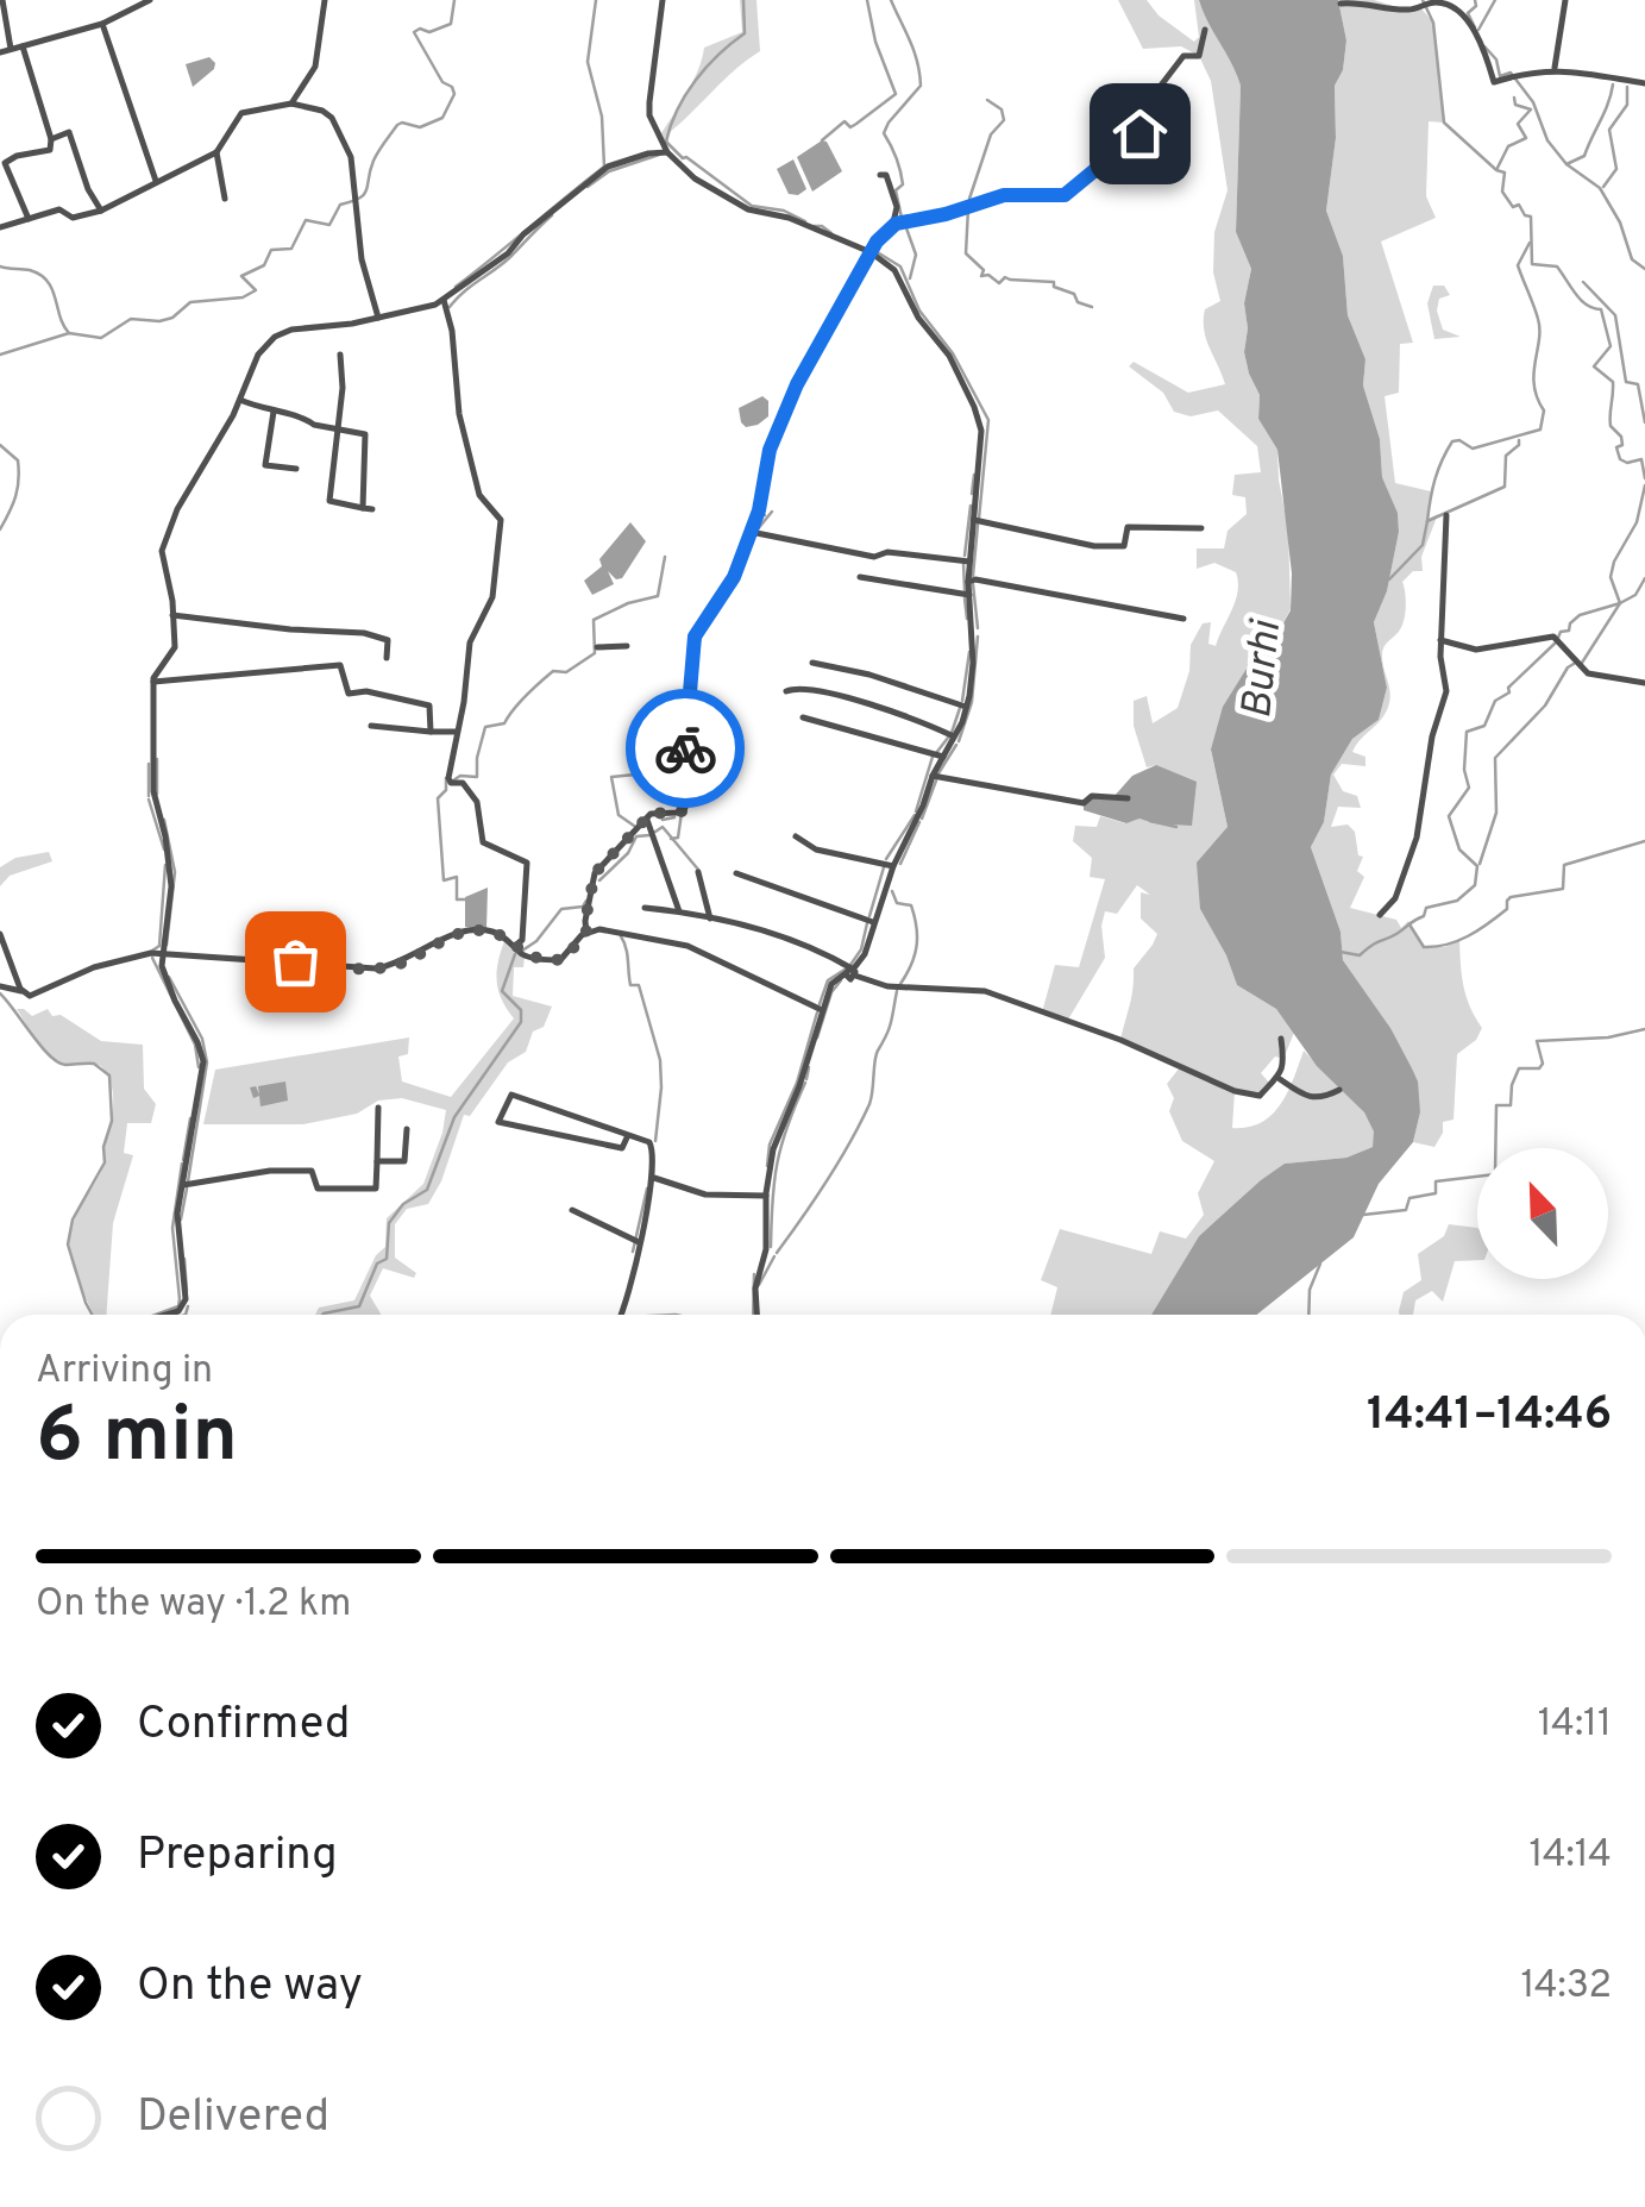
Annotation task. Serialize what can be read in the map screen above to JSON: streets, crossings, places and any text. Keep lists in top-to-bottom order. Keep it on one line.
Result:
{"water":["Burhi"],"north":"top left","page":{"heading":["6 min","Arriving in","14:41–14:46"],"bar":"On the way · 1.2 km","list":[["Confirmed","14:11"],["Preparing","14:14"],["On the way","14:32"],"Delivered"]}}
